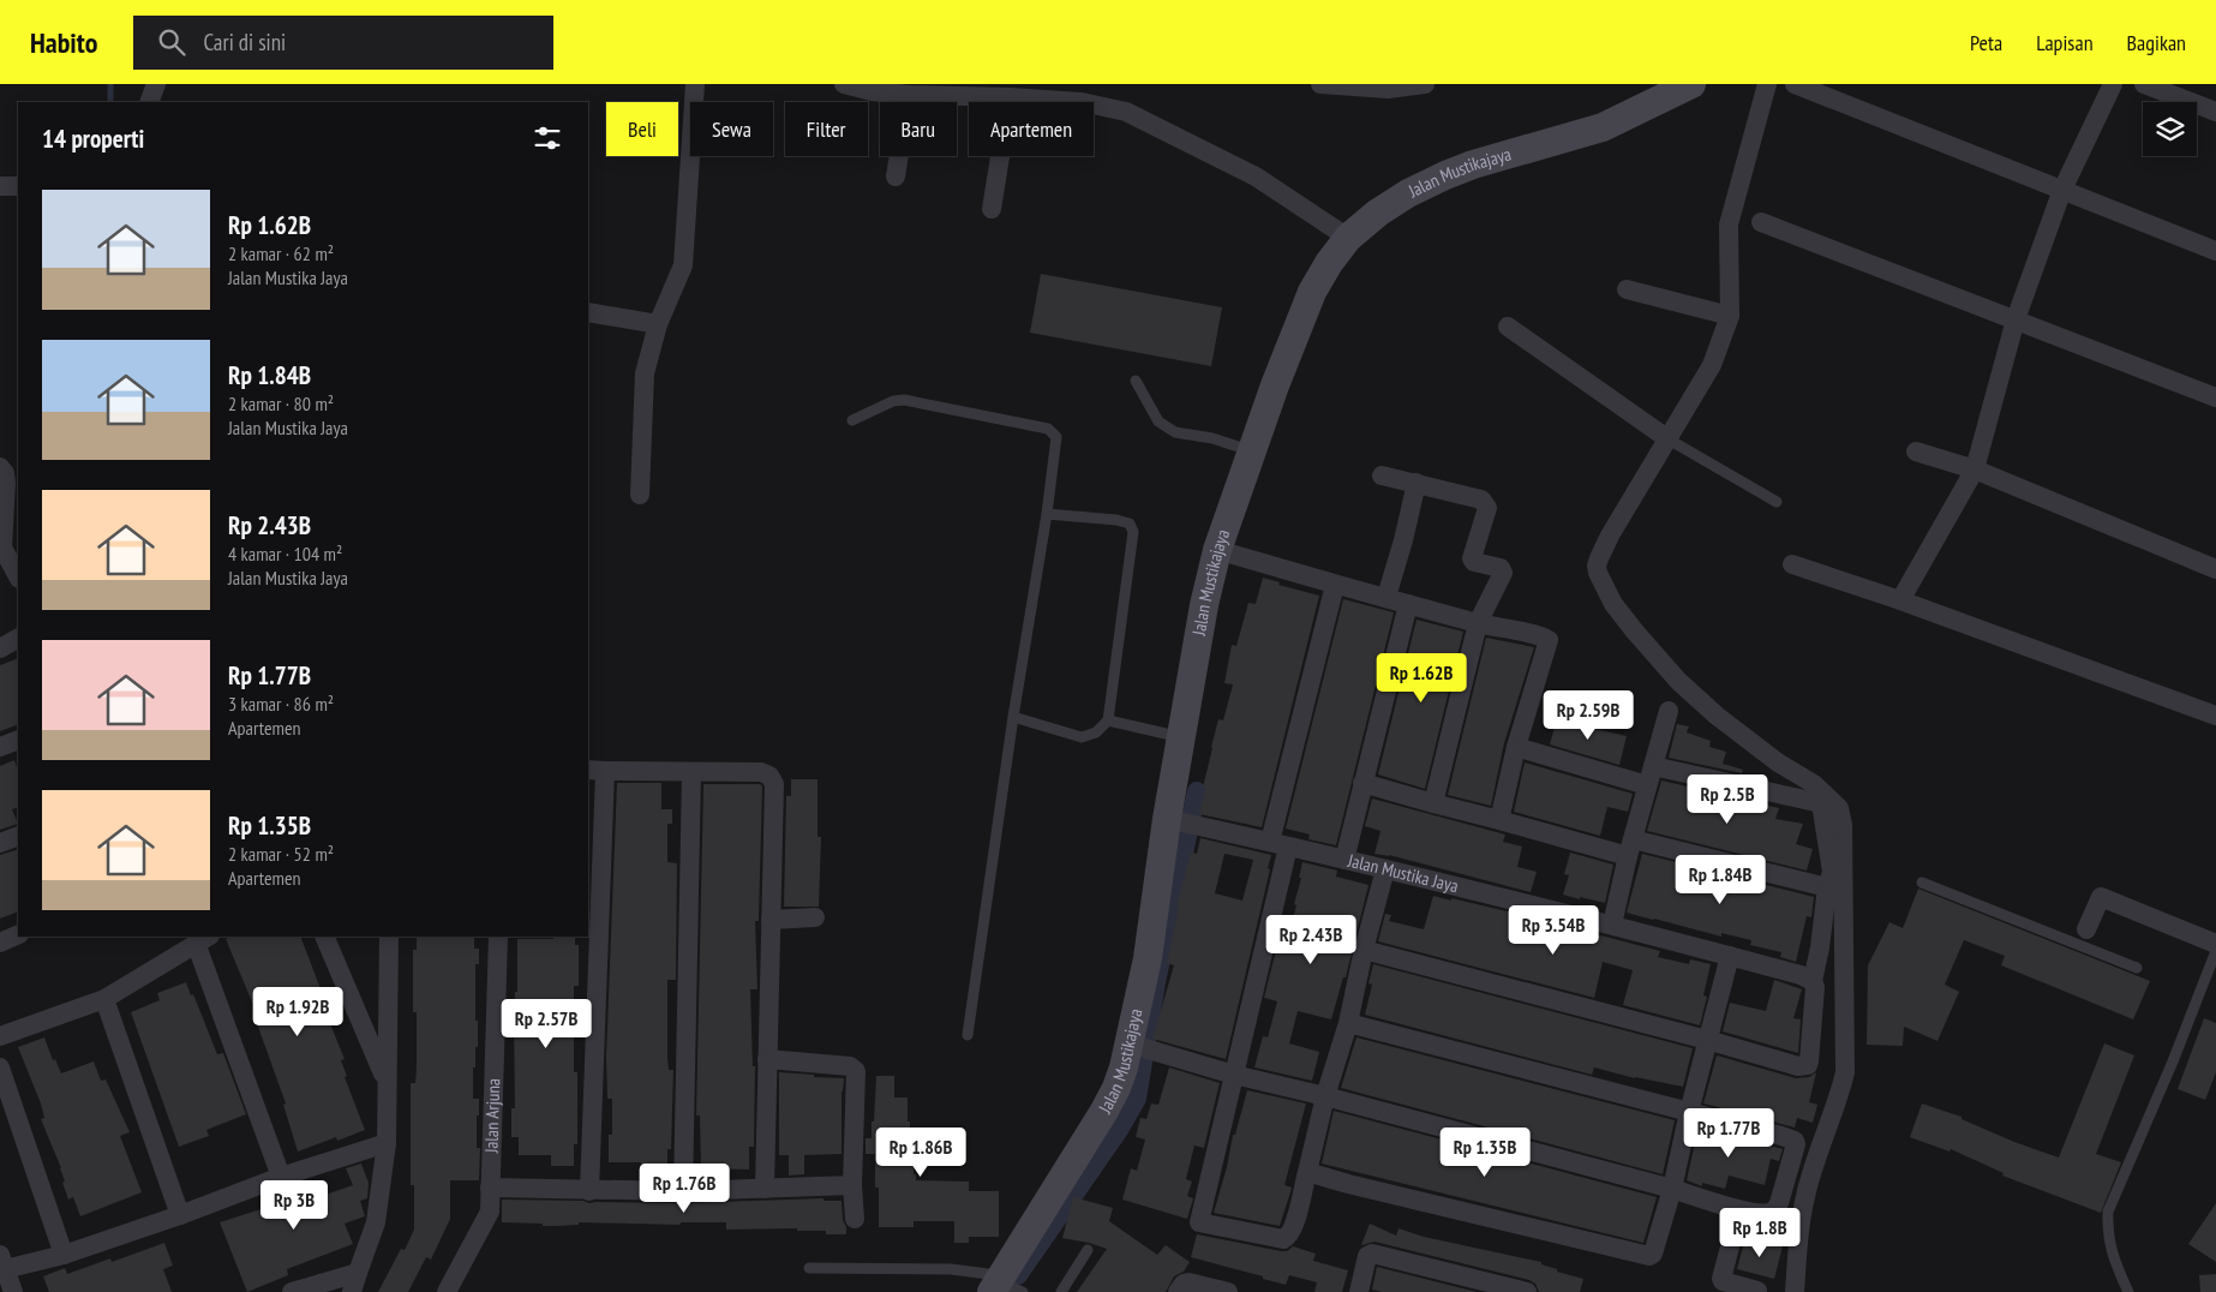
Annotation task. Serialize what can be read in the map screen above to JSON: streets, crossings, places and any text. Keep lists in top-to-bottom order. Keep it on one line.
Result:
{"streets":{"main road":["Jalan Mustikajaya"],"street":["Jalan Mustika Jaya","Jalan Arjuna"]},"crossings":[["Jalan Mustikajaya","Jalan Mustika Jaya"]],"page":{"header":"Habito","search":"Cari di sini","nav":["Peta","Lapisan","Bagikan"],"chip":["Beli","Sewa","Filter","Baru","Apartemen"],"heading":"14 properti","list":[{"name":"Rp 1.62B","note":"2 kamar · 62 m² · Jalan Mustika Jaya"},{"name":"Rp 1.84B","note":"2 kamar · 80 m² · Jalan Mustika Jaya"},{"name":"Rp 2.43B","note":"4 kamar · 104 m² · Jalan Mustika Jaya"},{"name":"Rp 1.77B","note":"3 kamar · 86 m² · Apartemen"},{"name":"Rp 1.35B","note":"2 kamar · 52 m² · Apartemen"}],"price":["Rp 1.62B","Rp 2.59B","Rp 2.5B","Rp 1.84B","Rp 3.54B","Rp 2.43B","Rp 1.92B","Rp 2.57B","Rp 1.77B","Rp 1.86B","Rp 1.35B","Rp 1.76B","Rp 3B","Rp 1.8B"]}}
